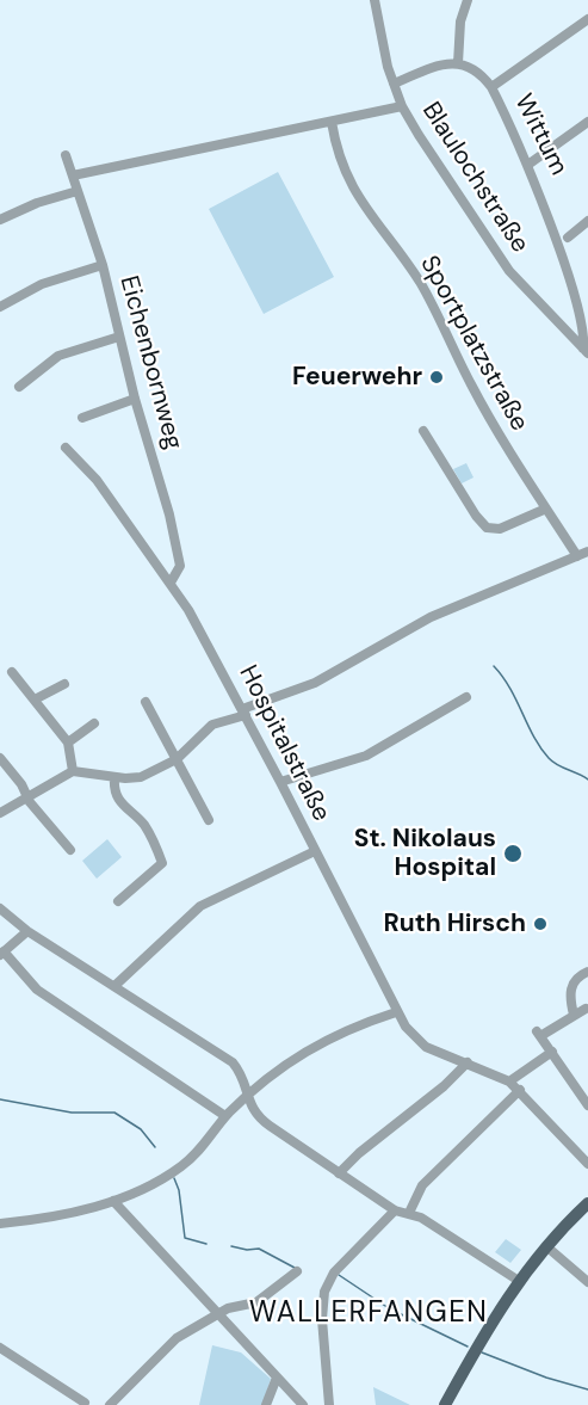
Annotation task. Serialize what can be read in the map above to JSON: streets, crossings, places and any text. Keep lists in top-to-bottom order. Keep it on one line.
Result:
{"streets":{"street":["Wittum","Blaulochstraße","Sportplatzstraße","Eichenbornweg","Hospitalstraße"]},"crossings":[["Eichenbornweg","Hospitalstraße"]],"districts":["WALLERFANGEN"],"places":["Feuerwehr","St. Nikolaus Hospital","Ruth Hirsch"]}
